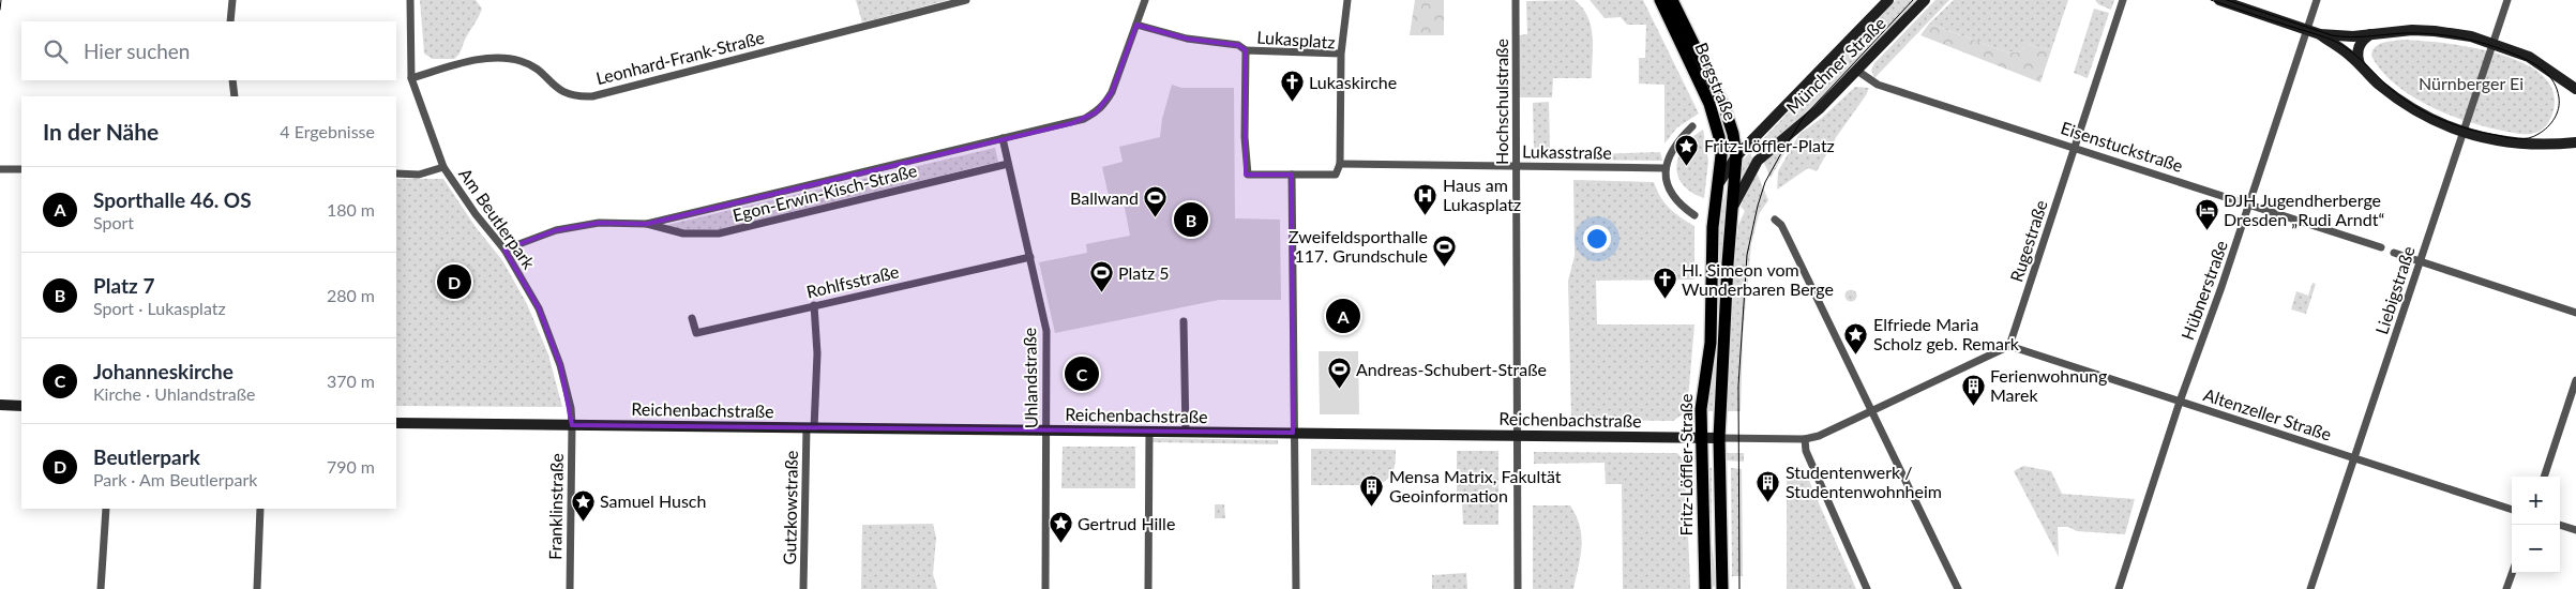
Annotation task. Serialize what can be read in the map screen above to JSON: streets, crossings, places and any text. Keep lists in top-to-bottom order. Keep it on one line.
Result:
{"streets":{"main road":["Bergstraße","Fritz-Löffler-Straße"],"street":["Lukasplatz","Leonhard-Frank-Straße","Münchner Straße","Hochschulstraße","Eisenstuckstraße","Lukasstraße","Egon-Erwin-Kisch-Straße","Am Beutlerpark","Rugestraße","Rohlfsstraße","Hübnerstraße","Liebigstraße","Uhlandstraße","Reichenbachstraße","Altenzeller Straße","Franklinstraße","Gutzkowstraße"]},"crossings":[["Lukasplatz","Lukasstraße"],["Münchner Straße","Bergstraße"],["Münchner Straße","Eisenstuckstraße"],["Münchner Straße","Fritz-Löffler-Straße"],["Bergstraße","Fritz-Löffler-Straße"],["Hochschulstraße","Lukasstraße"],["Hochschulstraße","Reichenbachstraße"],["Eisenstuckstraße","Rugestraße"],["Eisenstuckstraße","Hübnerstraße"],["Egon-Erwin-Kisch-Straße","Am Beutlerpark"],["Egon-Erwin-Kisch-Straße","Uhlandstraße"],["Am Beutlerpark","Reichenbachstraße"],["Am Beutlerpark","Franklinstraße"],["Rugestraße","Altenzeller Straße"],["Rohlfsstraße","Uhlandstraße"],["Rohlfsstraße","Gutzkowstraße"],["Hübnerstraße","Altenzeller Straße"],["Liebigstraße","Altenzeller Straße"],["Uhlandstraße","Reichenbachstraße"],["Reichenbachstraße","Fritz-Löffler-Straße"],["Reichenbachstraße","Franklinstraße"],["Reichenbachstraße","Gutzkowstraße"]],"parks":["Nürnberger Ei"],"places":{"church":["Lukaskirche","Hl. Simeon vom Wunderbaren Berge"],"place":["Fritz-Löffler-Platz","Elfriede Maria Scholz geb. Remark","Samuel Husch","Gertrud Hille"],"hospital":["Haus am Lukasplatz"],"sports":["Ballwand","Zweifeldsporthalle 117. Grundschule","Platz 5","Andreas-Schubert-Straße"],"hotel":["DJH Jugendherberge Dresden „Rudi Arndt“"],"building":["Ferienwohnung Marek","Studentenwerk / Studentenwohnheim","Mensa Matrix, Fakultät Geoinformation"]},"page":{"search":"Hier suchen","heading":["In der Nähe","4 Ergebnisse"],"list":[{"mark":"A","name":"Sporthalle 46. OS","note":"Sport","value":"180 m"},{"mark":"B","name":"Platz 7","note":"Sport · Lukasplatz","value":"280 m"},{"mark":"C","name":"Johanneskirche","note":"Kirche · Uhlandstraße","value":"370 m"},{"mark":"D","name":"Beutlerpark","note":"Park · Am Beutlerpark","value":"790 m"}],"pins":["B","D","A","C"],"map_buttons":["+","−"]}}
